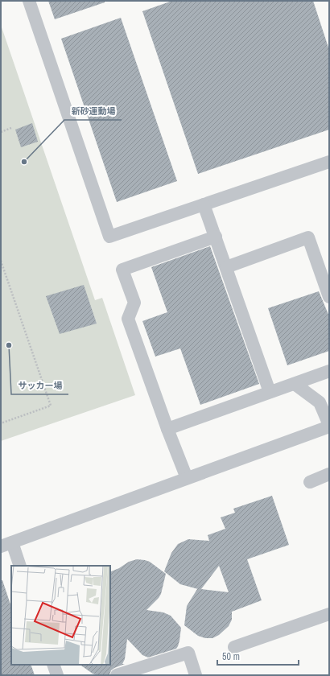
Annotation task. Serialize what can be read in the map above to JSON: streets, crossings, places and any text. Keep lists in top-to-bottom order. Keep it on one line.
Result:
{"places":["新砂運動場","サッカー場"],"scale_bar":"50 m"}
